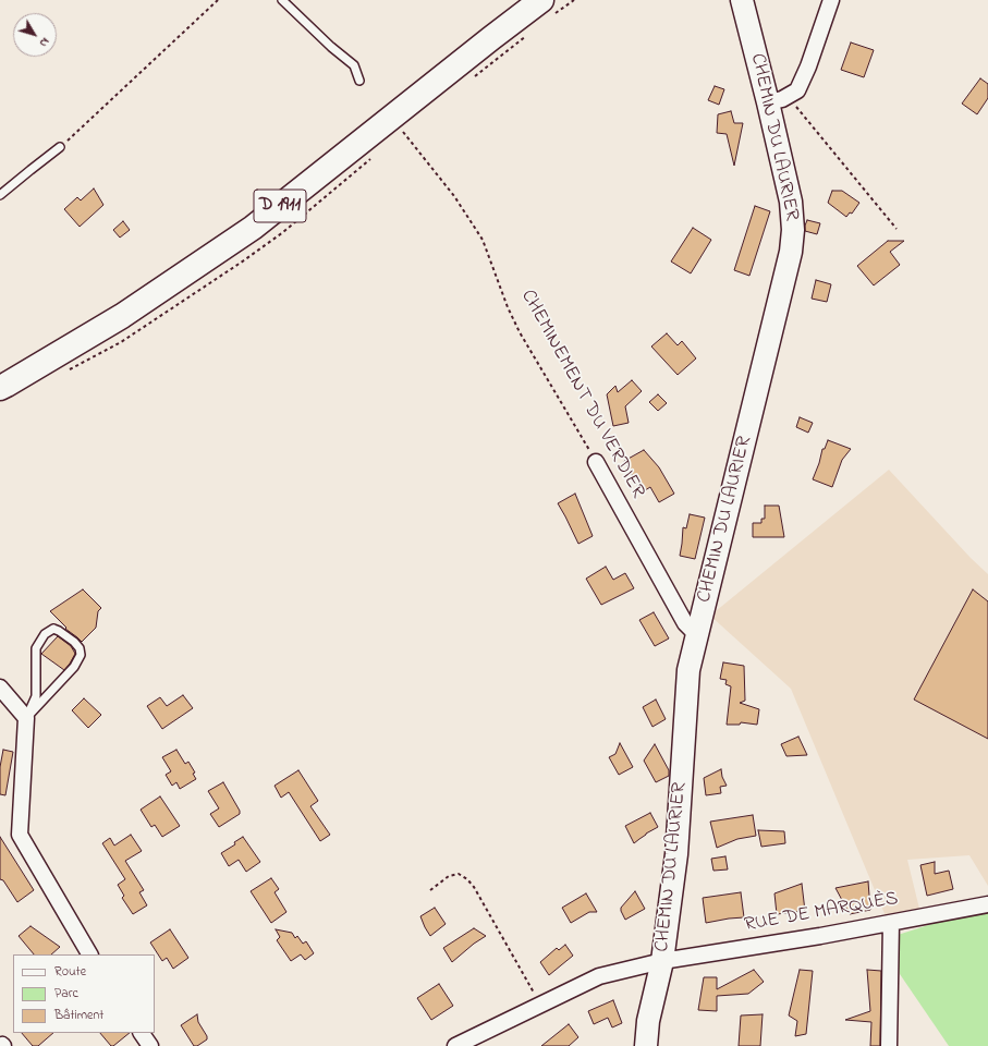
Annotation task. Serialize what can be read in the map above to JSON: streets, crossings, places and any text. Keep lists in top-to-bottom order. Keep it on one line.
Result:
{"streets":{"main road":["D 1911"],"street":["CHEMIN DU LAURIER","CHEMINEMENT DU VERDIER","RUE DE MARQUÈS"]},"crossings":[["CHEMIN DU LAURIER","CHEMINEMENT DU VERDIER"],["CHEMIN DU LAURIER","RUE DE MARQUÈS"]],"legend":["Route","Parc","Bâtiment"],"north":"bottom right"}
